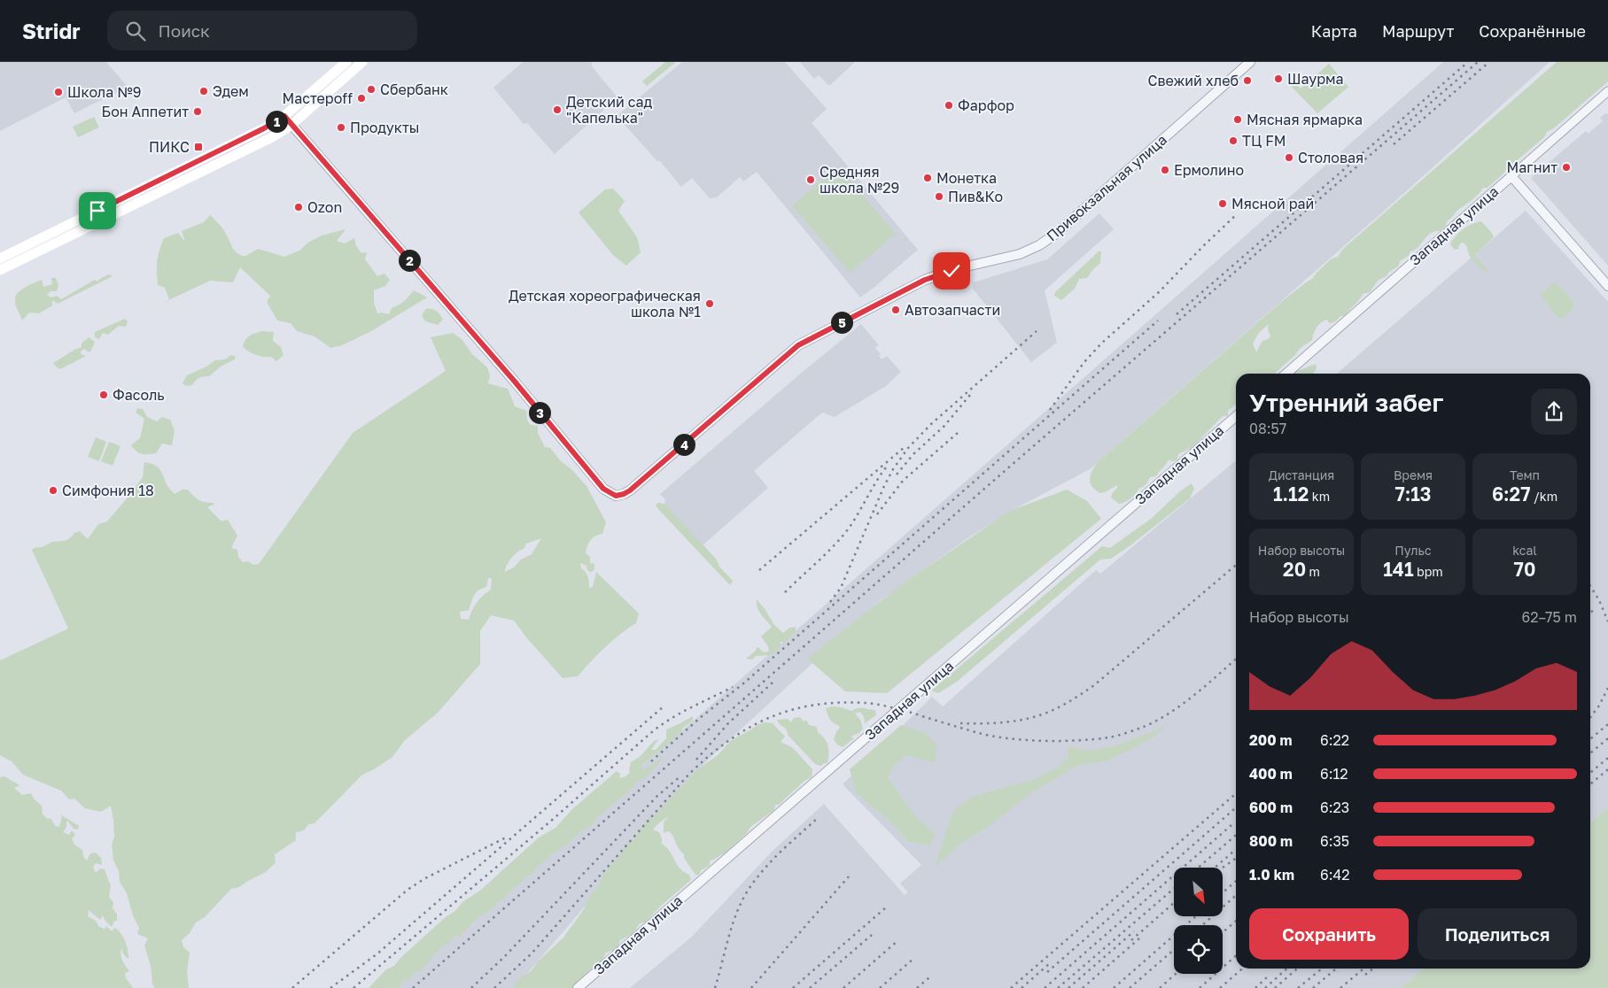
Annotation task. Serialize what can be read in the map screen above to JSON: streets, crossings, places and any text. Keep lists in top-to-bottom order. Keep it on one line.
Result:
{"streets":{"street":["Привокзальная улица","Западная улица"]},"places":{"other":["Шаурма","Свежий хлеб","Сбербанк","Эдем","Школа №9","Мастерoff","Фарфор","Детский сад \"Капелька\"","Бон Аппетит","Мясная ярмарка","Продукты","ТЦ FM","Столовая","Магнит","Ермолино","Монетка","Средняя школа №29","Пив&Ко","Мясной рай","Ozon","Детская хореографическая школа №1","Автозапчасти","Фасоль","Симфония 18"],"transit":["ПИКС"]},"north":"bottom right","page":{"header":"Stridr","search":"Поиск","nav":["Карта","Маршрут","Сохранённые"],"pins":["1","2","5","3","4"],"heading":["Утренний забег","08:57"],"stats":[["Дистанция","1.12 km"],["Время","7:13"],["Темп","6:27 /km"],["Набор высоты","20 m"],["Пульс","141 bpm"],["kcal","70"]],"chart":["Набор высоты","62–75 m"],"list":[{"name":"200 m","note":"6:22"},{"name":"400 m","note":"6:12"},{"name":"600 m","note":"6:23"},{"name":"800 m","note":"6:35"},{"name":"1.0 km","note":"6:42"}],"buttons":["Сохранить","Поделиться"]}}
